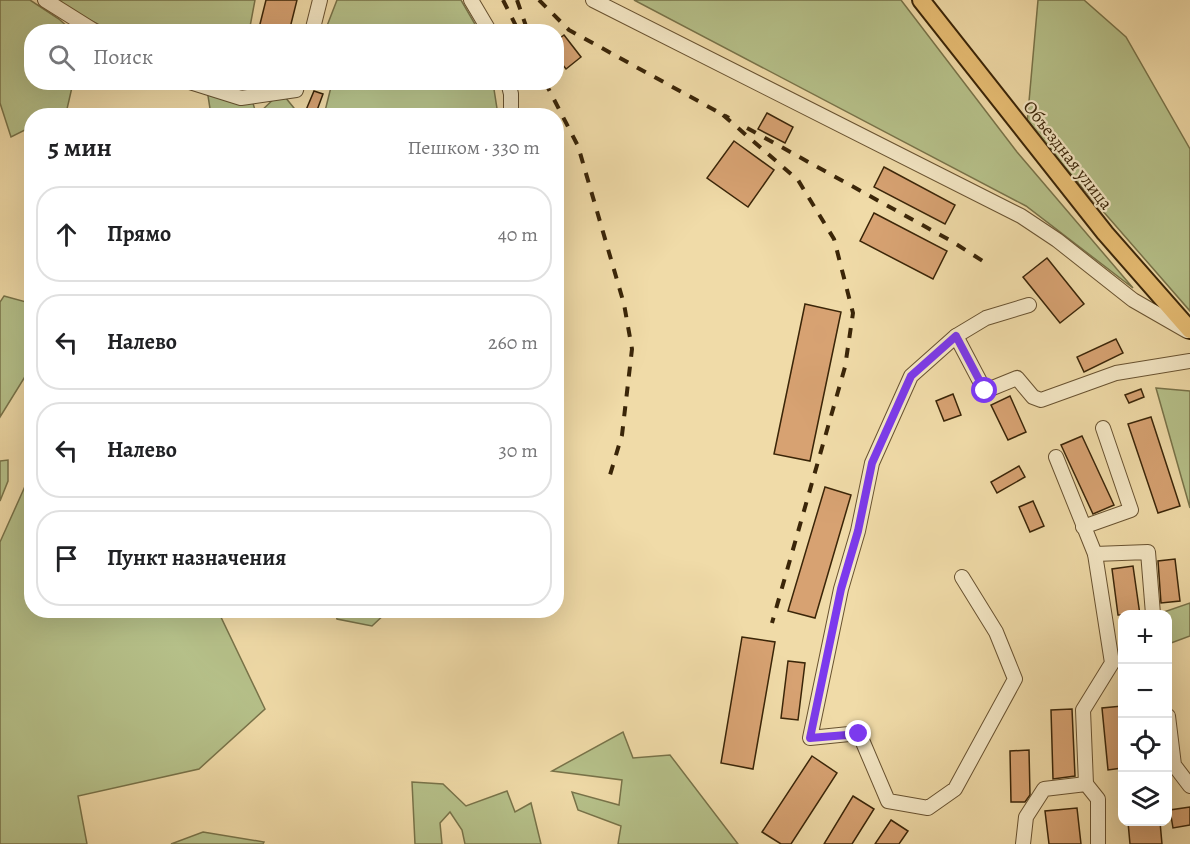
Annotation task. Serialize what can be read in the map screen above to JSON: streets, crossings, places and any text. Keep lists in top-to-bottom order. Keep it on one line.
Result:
{"streets":{"main road":["Объездная улица"]},"page":{"search":"Поиск","heading":["5 мин","Пешком · 330 m"],"list":[["Прямо","40 m"],["Налево","260 m"],["Налево","30 m"],"Пункт назначения"],"map_buttons":["+","−"]}}
